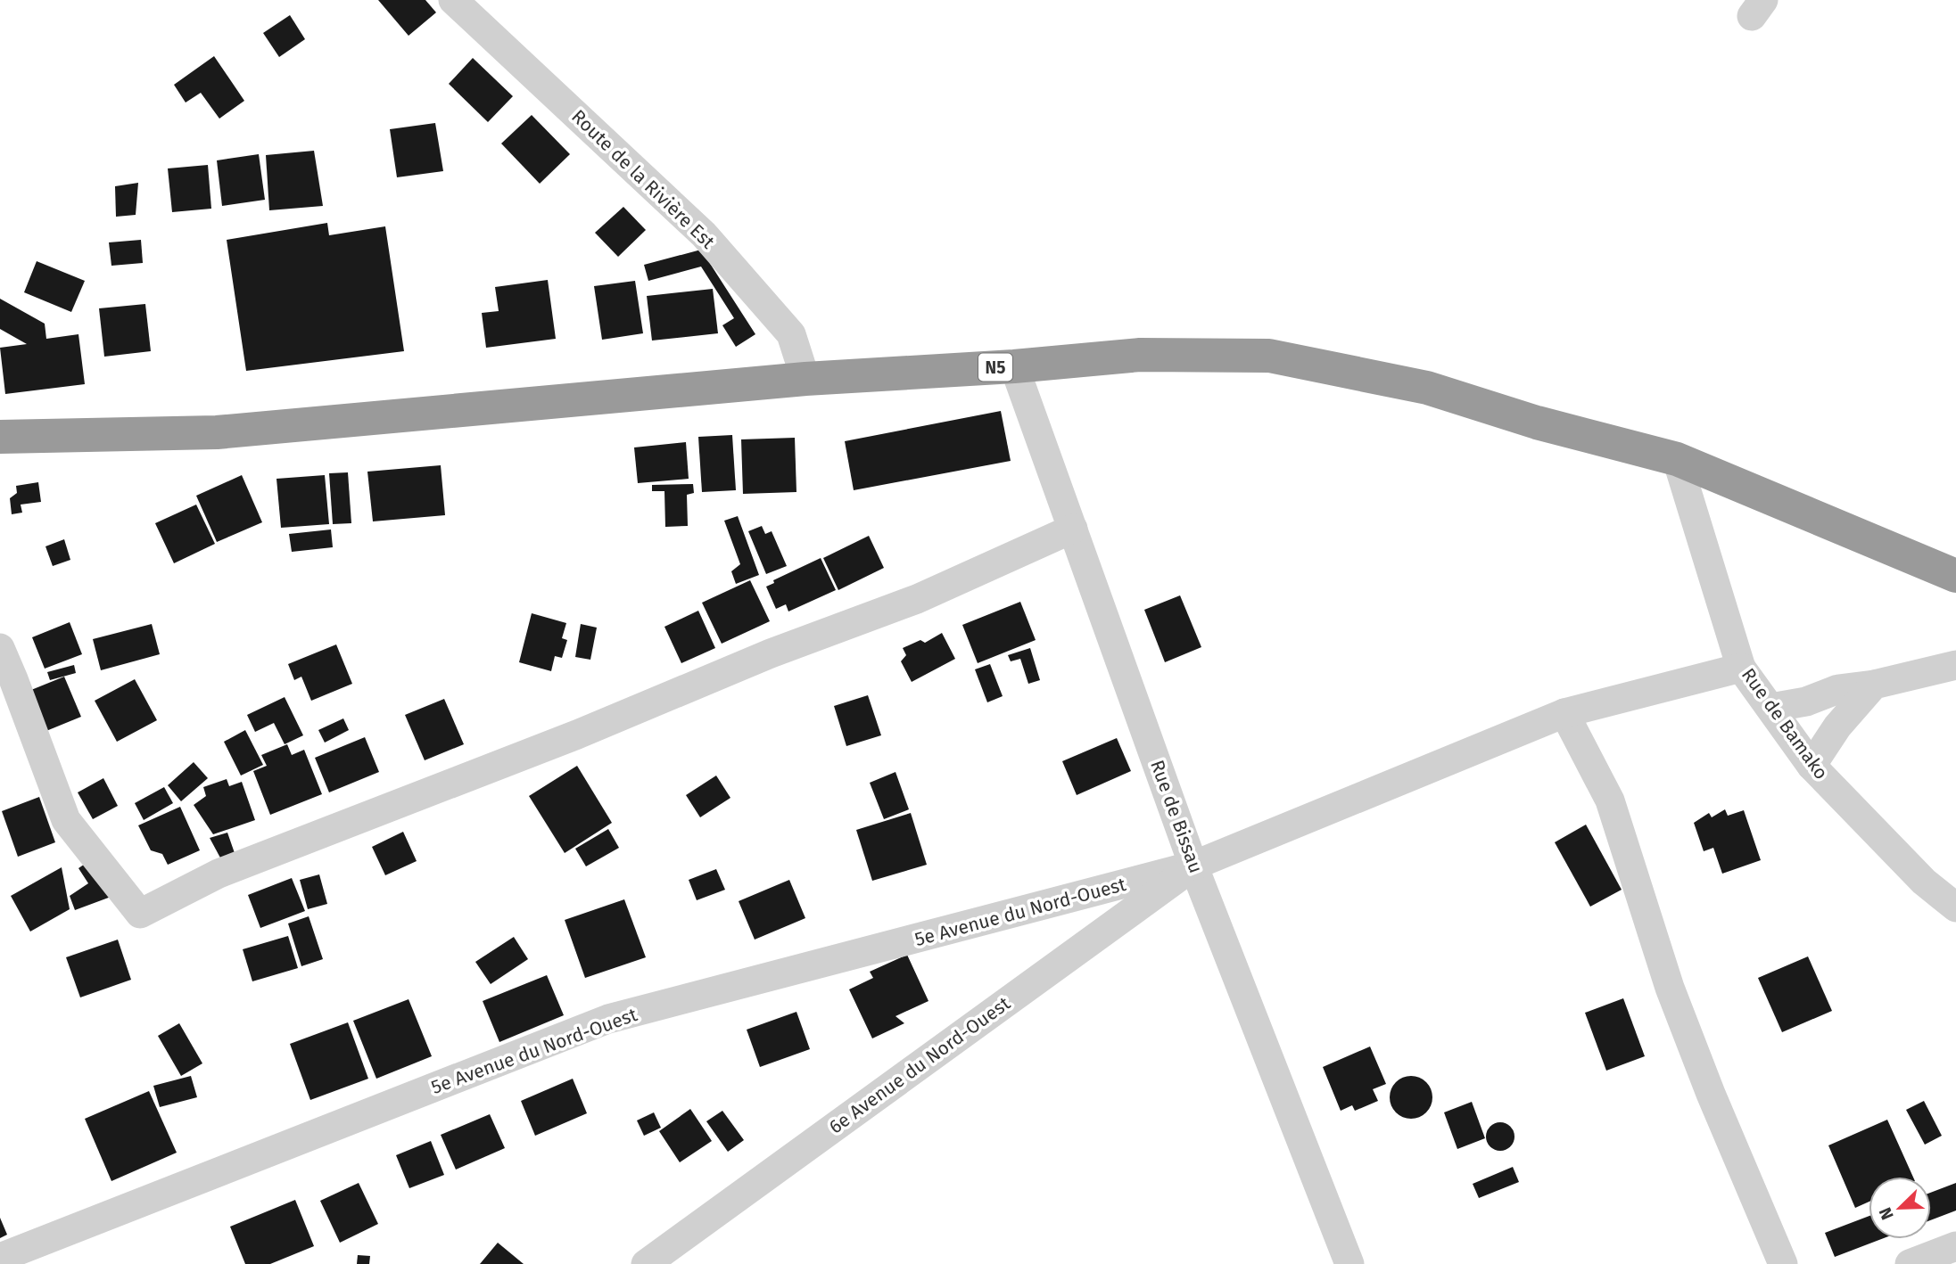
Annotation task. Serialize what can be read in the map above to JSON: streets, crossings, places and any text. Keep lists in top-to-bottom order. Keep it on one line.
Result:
{"streets":{"highway":["N5"],"street":["Route de la Rivière Est","Rue de Bamako","Rue de Bissau","5e Avenue du Nord-Ouest","6e Avenue du Nord-Ouest"]},"crossings":[["Route de la Rivière Est","N5"],["N5","Rue de Bamako"],["N5","Rue de Bissau"],["Rue de Bissau","5e Avenue du Nord-Ouest"],["Rue de Bissau","6e Avenue du Nord-Ouest"],["5e Avenue du Nord-Ouest","6e Avenue du Nord-Ouest"]],"north":"bottom left"}
